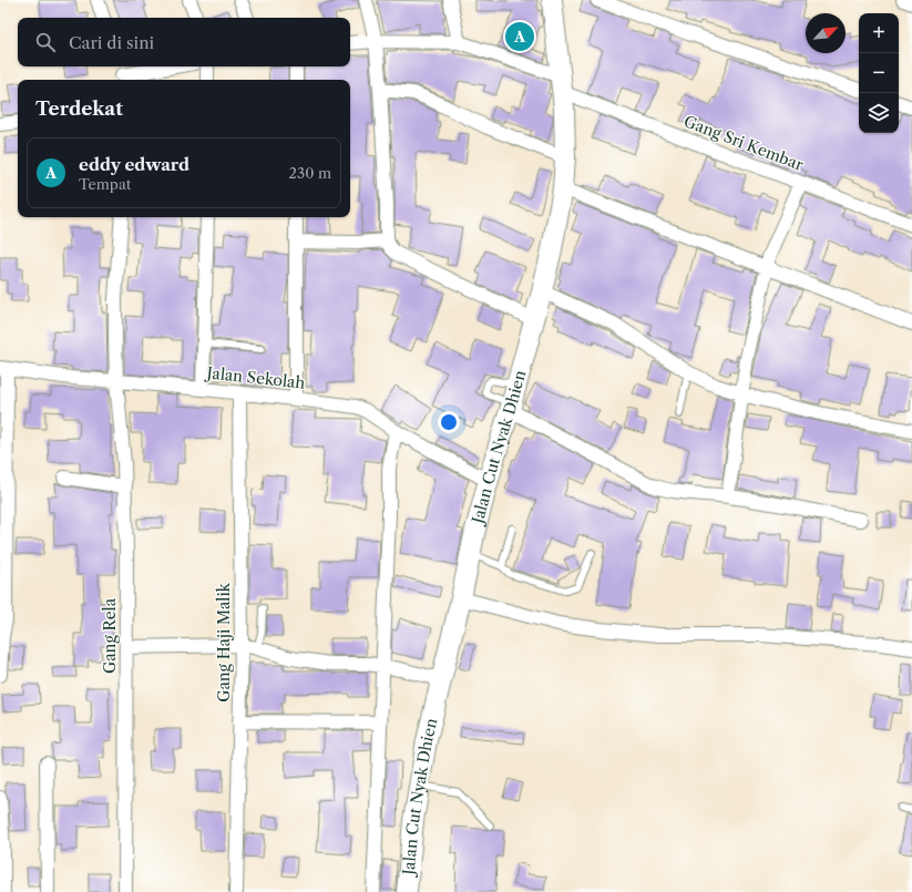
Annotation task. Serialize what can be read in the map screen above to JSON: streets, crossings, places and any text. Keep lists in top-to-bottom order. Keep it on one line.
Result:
{"streets":{"main road":["Jalan Cut Nyak Dhien"],"street":["Gang Sri Kembar","Jalan Sekolah","Gang Rela","Gang Haji Malik"]},"crossings":[["Gang Sri Kembar","Jalan Cut Nyak Dhien"],["Jalan Sekolah","Jalan Cut Nyak Dhien"],["Jalan Sekolah","Gang Rela"],["Jalan Sekolah","Gang Haji Malik"]],"north":"top right","page":{"map_buttons":["+","−"],"search":"Cari di sini","pins":"A","heading":"Terdekat","list":[{"mark":"A","name":"eddy edward","note":"Tempat","value":"230 m"}]}}
